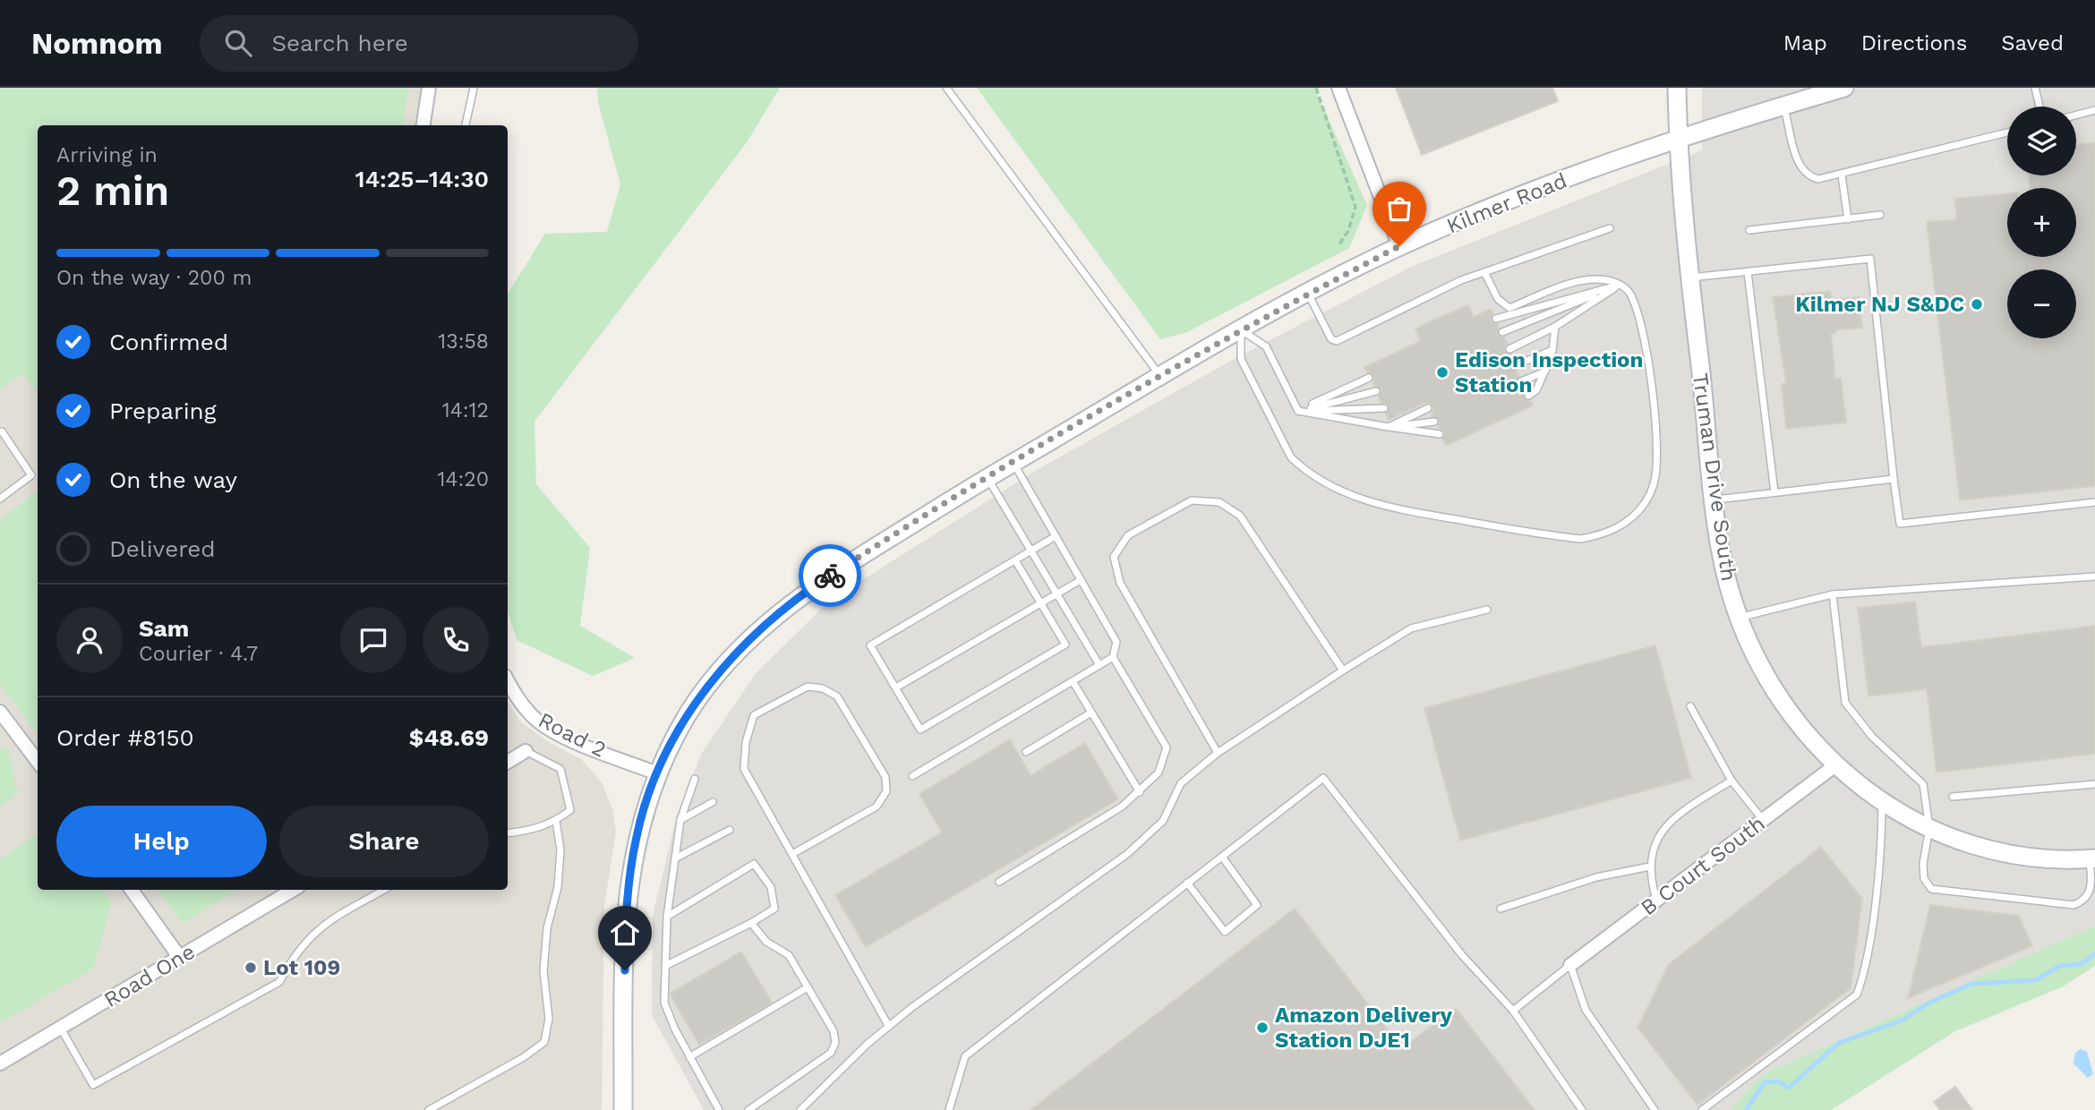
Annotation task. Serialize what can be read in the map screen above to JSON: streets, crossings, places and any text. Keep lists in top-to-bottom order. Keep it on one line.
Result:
{"streets":{"street":["Kilmer Road","Truman Drive South","Road 2","B Court South","Road One"]},"crossings":[["Kilmer Road","Truman Drive South"],["Kilmer Road","Road 2"],["Truman Drive South","B Court South"]],"places":["Kilmer NJ S&DC","Edison Inspection Station","Lot 109","Amazon Delivery Station DJE1"],"page":{"header":"Nomnom","search":"Search here","nav":["Map","Directions","Saved"],"map_buttons":["+","−"],"heading":["2 min","Arriving in","14:25–14:30"],"panel":["Sam","Courier · 4.7","Order #8150","$48.69"],"bar":"On the way · 200 m","list":[["Confirmed","13:58"],["Preparing","14:12"],["On the way","14:20"],"Delivered"],"buttons":["Help","Share"]}}
